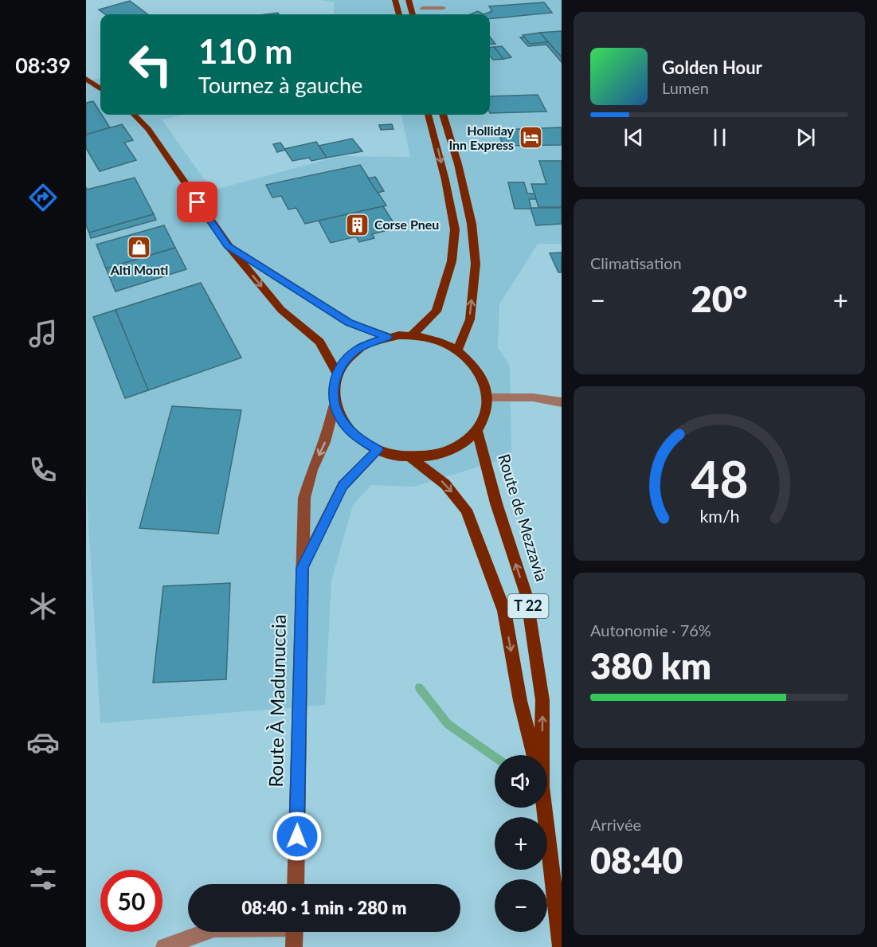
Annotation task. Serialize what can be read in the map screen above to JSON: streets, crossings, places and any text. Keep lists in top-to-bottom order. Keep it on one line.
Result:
{"streets":{"main road":["Route de Mezzavia","T 22","Route À Madunuccia"]},"crossings":[["Route de Mezzavia","T 22"],["Route de Mezzavia","Route À Madunuccia"],["T 22","Route À Madunuccia"]],"places":{"hotel":["Holliday Inn Express"],"building":["Corse Pneu"],"shop":["Alti Monti"]},"page":{"tabs":"08:39","turn":["110 m","Tournez à gauche"],"song":["Golden Hour","Lumen"],"tile":["Climatisation",["Autonomie · 76%","380 km"],["Arrivée","08:40"]],"heat":["−","20°","+"],"map_buttons":["+","−"],"limit":"50","trip":"08:40 · 1 min · 280 m","gauge":["48","km/h"]}}
